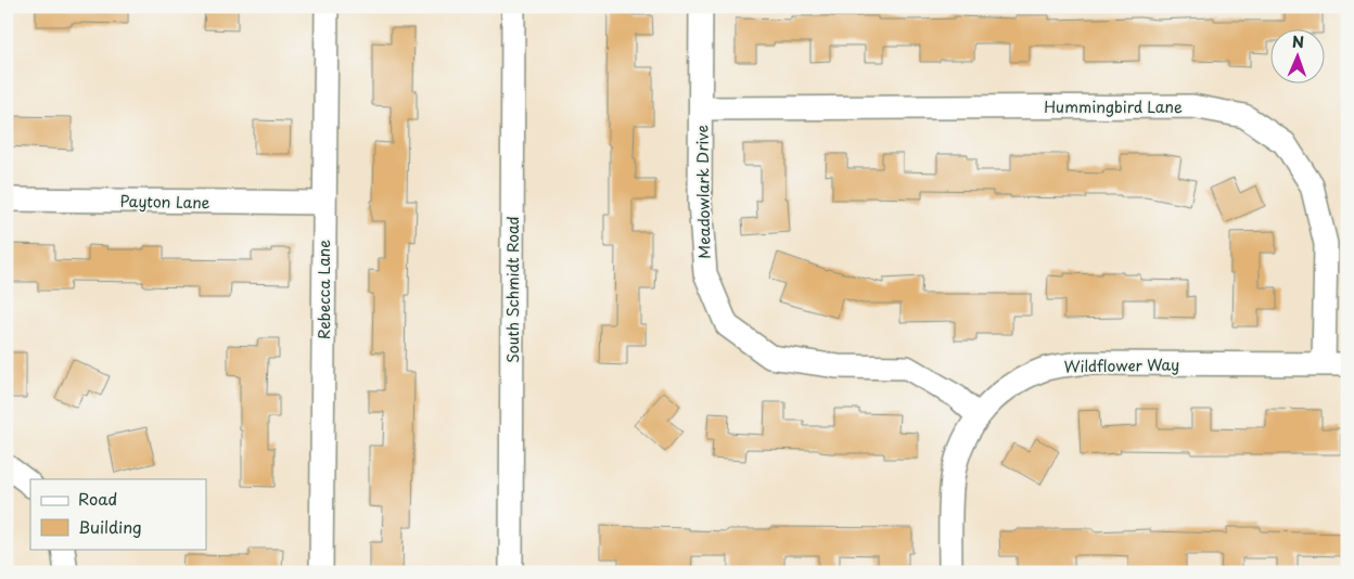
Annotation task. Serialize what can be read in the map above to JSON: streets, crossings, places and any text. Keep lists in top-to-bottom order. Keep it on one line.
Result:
{"streets":{"street":["Hummingbird Lane","Meadowlark Drive","Payton Lane","Rebecca Lane","South Schmidt Road","Wildflower Way"]},"crossings":[["Hummingbird Lane","Meadowlark Drive"],["Hummingbird Lane","Wildflower Way"],["Meadowlark Drive","Wildflower Way"],["Payton Lane","Rebecca Lane"]],"legend":["Road","Building"],"north":"top"}
